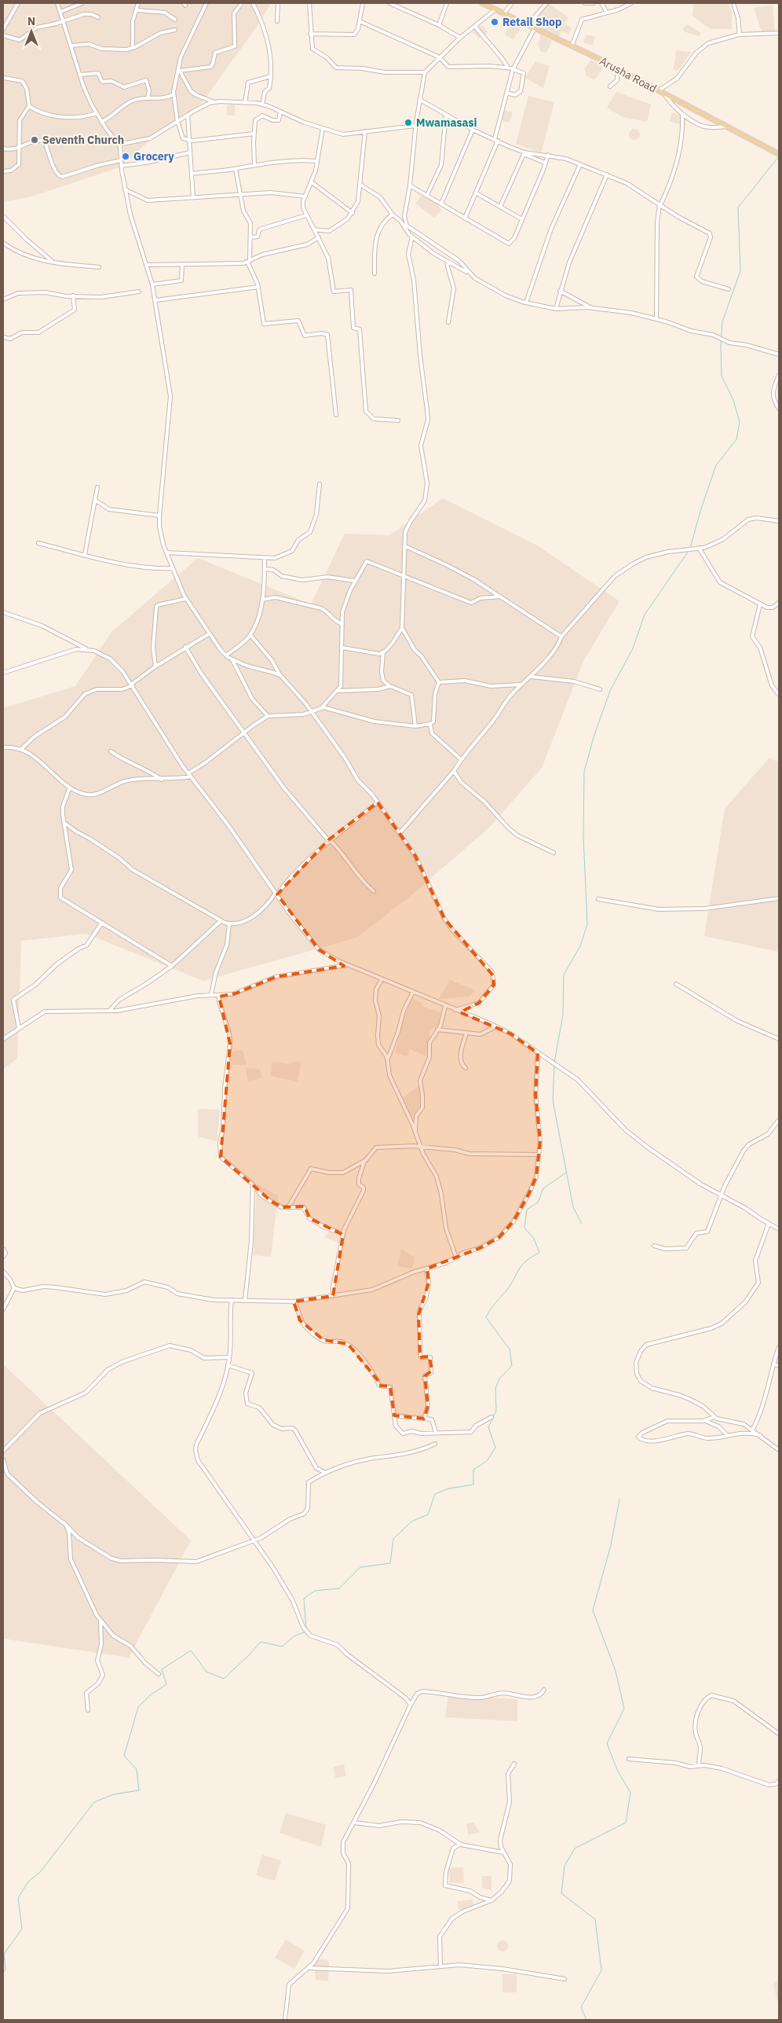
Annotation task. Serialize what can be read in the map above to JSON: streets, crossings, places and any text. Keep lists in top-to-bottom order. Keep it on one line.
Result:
{"streets":{"main road":["Arusha Road"]},"places":["Retail Shop","Mwamasasi","Seventh Church","Grocery"],"north":"top"}
